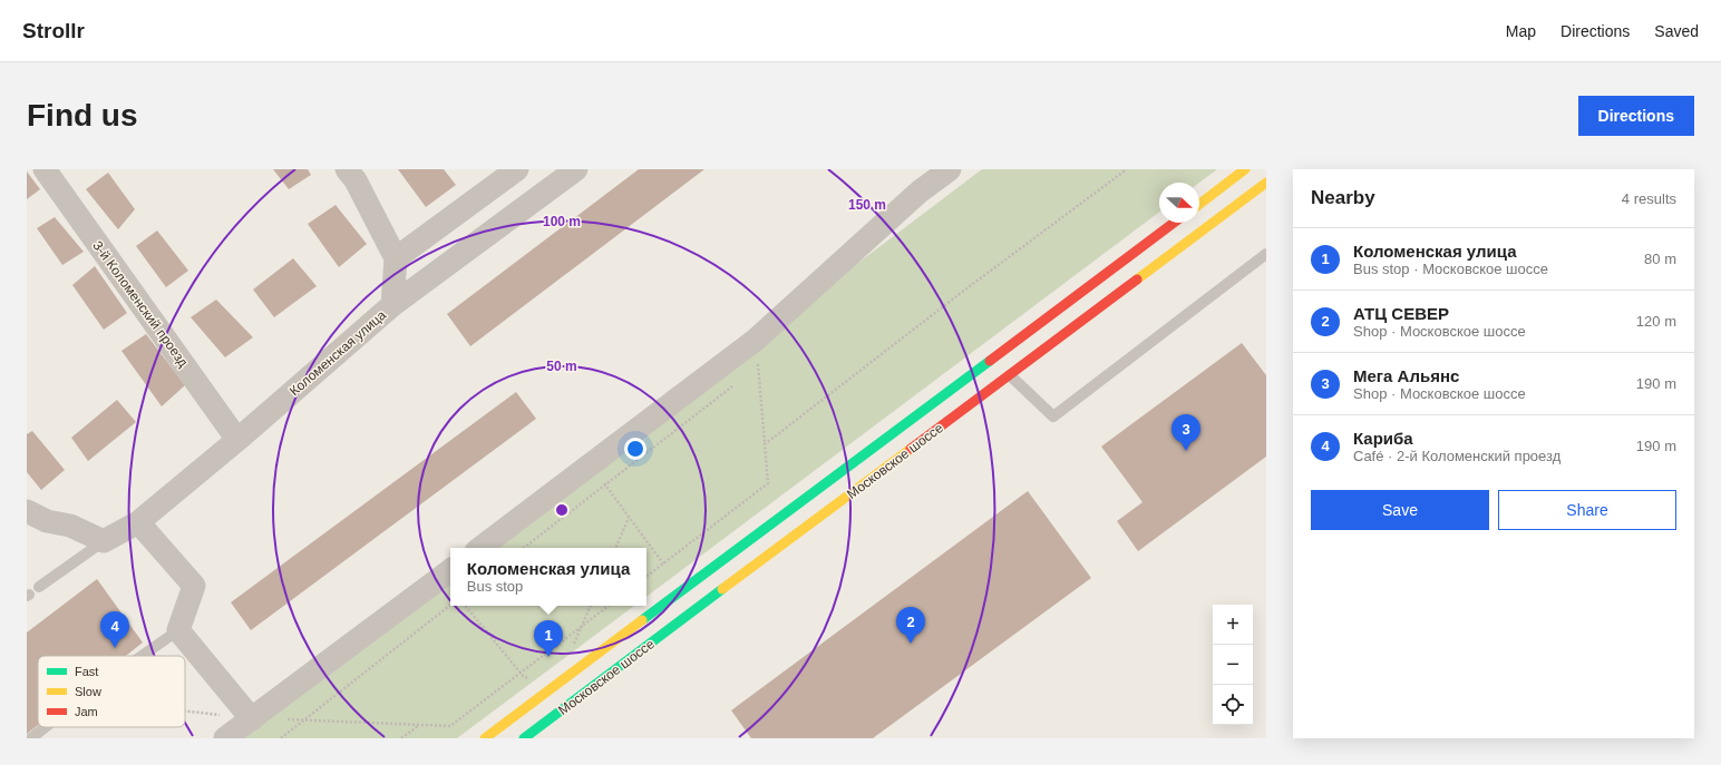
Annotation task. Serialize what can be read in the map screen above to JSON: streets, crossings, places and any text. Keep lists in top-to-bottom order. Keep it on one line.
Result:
{"streets":{"main road":["Московское шоссе"],"street":["3-й Коломенский проезд","Коломенская улица"]},"crossings":[["3-й Коломенский проезд","Коломенская улица"]],"legend":["Fast","Slow","Jam"],"north":"right","page":{"header":"Strollr","nav":["Map","Directions","Saved"],"buttons":["Directions",["Save","Share"]],"title":"Find us","heading":["Nearby","4 results"],"list":[{"mark":"1","name":"Коломенская улица","note":"Bus stop · Московское шоссе","value":"80 m"},{"mark":"2","name":"АТЦ СЕВЕР","note":"Shop · Московское шоссе","value":"120 m"},{"mark":"3","name":"Мега Альянс","note":"Shop · Московское шоссе","value":"190 m"},{"mark":"4","name":"Кариба","note":"Café · 2-й Коломенский проезд","value":"190 m"}],"pins":["3","2","4","1"],"popup":["Коломенская улица","Bus stop"],"map_buttons":["+","−"]},"rings":["150 m","100 m","50 m"]}
